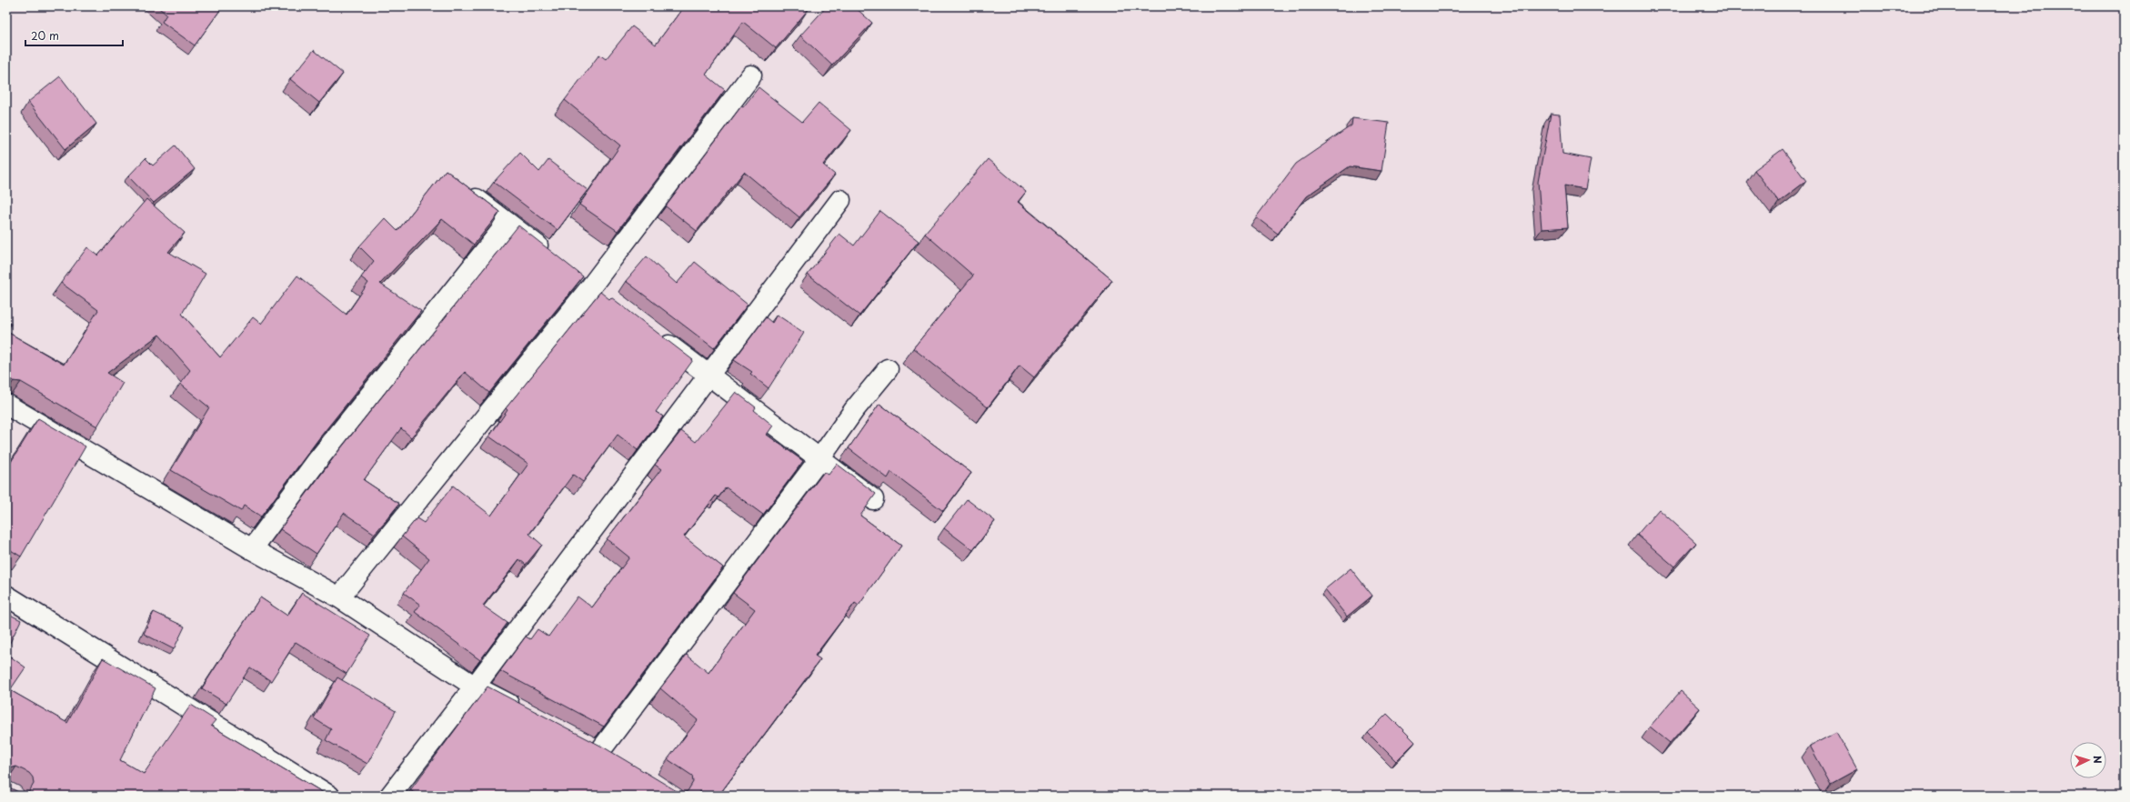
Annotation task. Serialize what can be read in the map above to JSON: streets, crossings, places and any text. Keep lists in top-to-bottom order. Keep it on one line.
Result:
{"scale_bar":"20 m","north":"right"}
